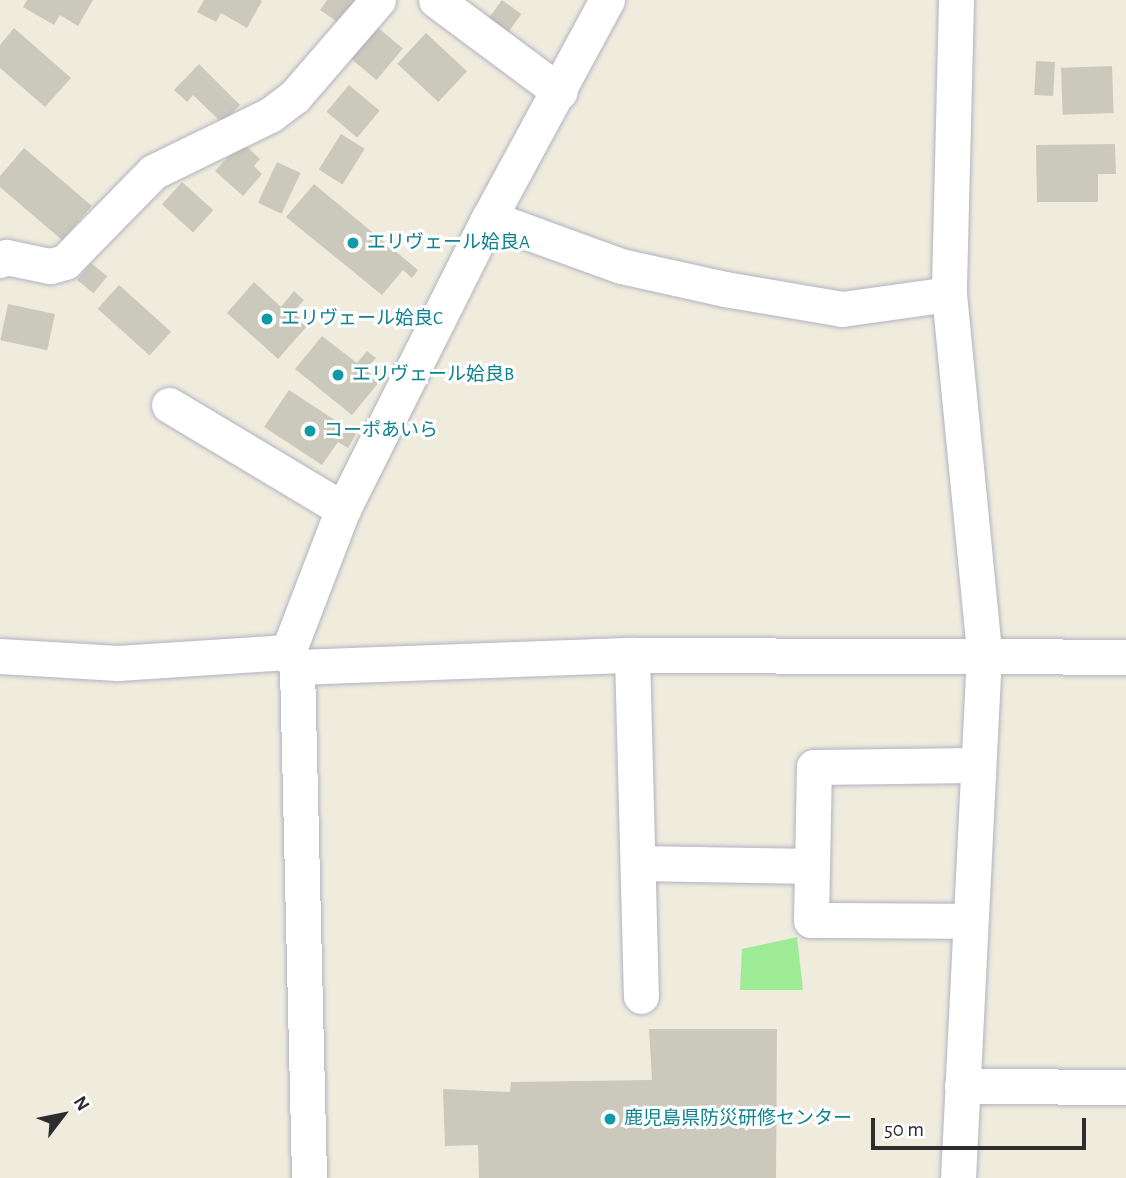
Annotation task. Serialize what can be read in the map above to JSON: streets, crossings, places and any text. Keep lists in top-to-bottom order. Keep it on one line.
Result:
{"places":["エリヴェール姶良A","エリヴェール姶良C","エリヴェール姶良B","コーポあいら","鹿児島県防災研修センター"],"scale_bar":"50 m","north":"top right"}
